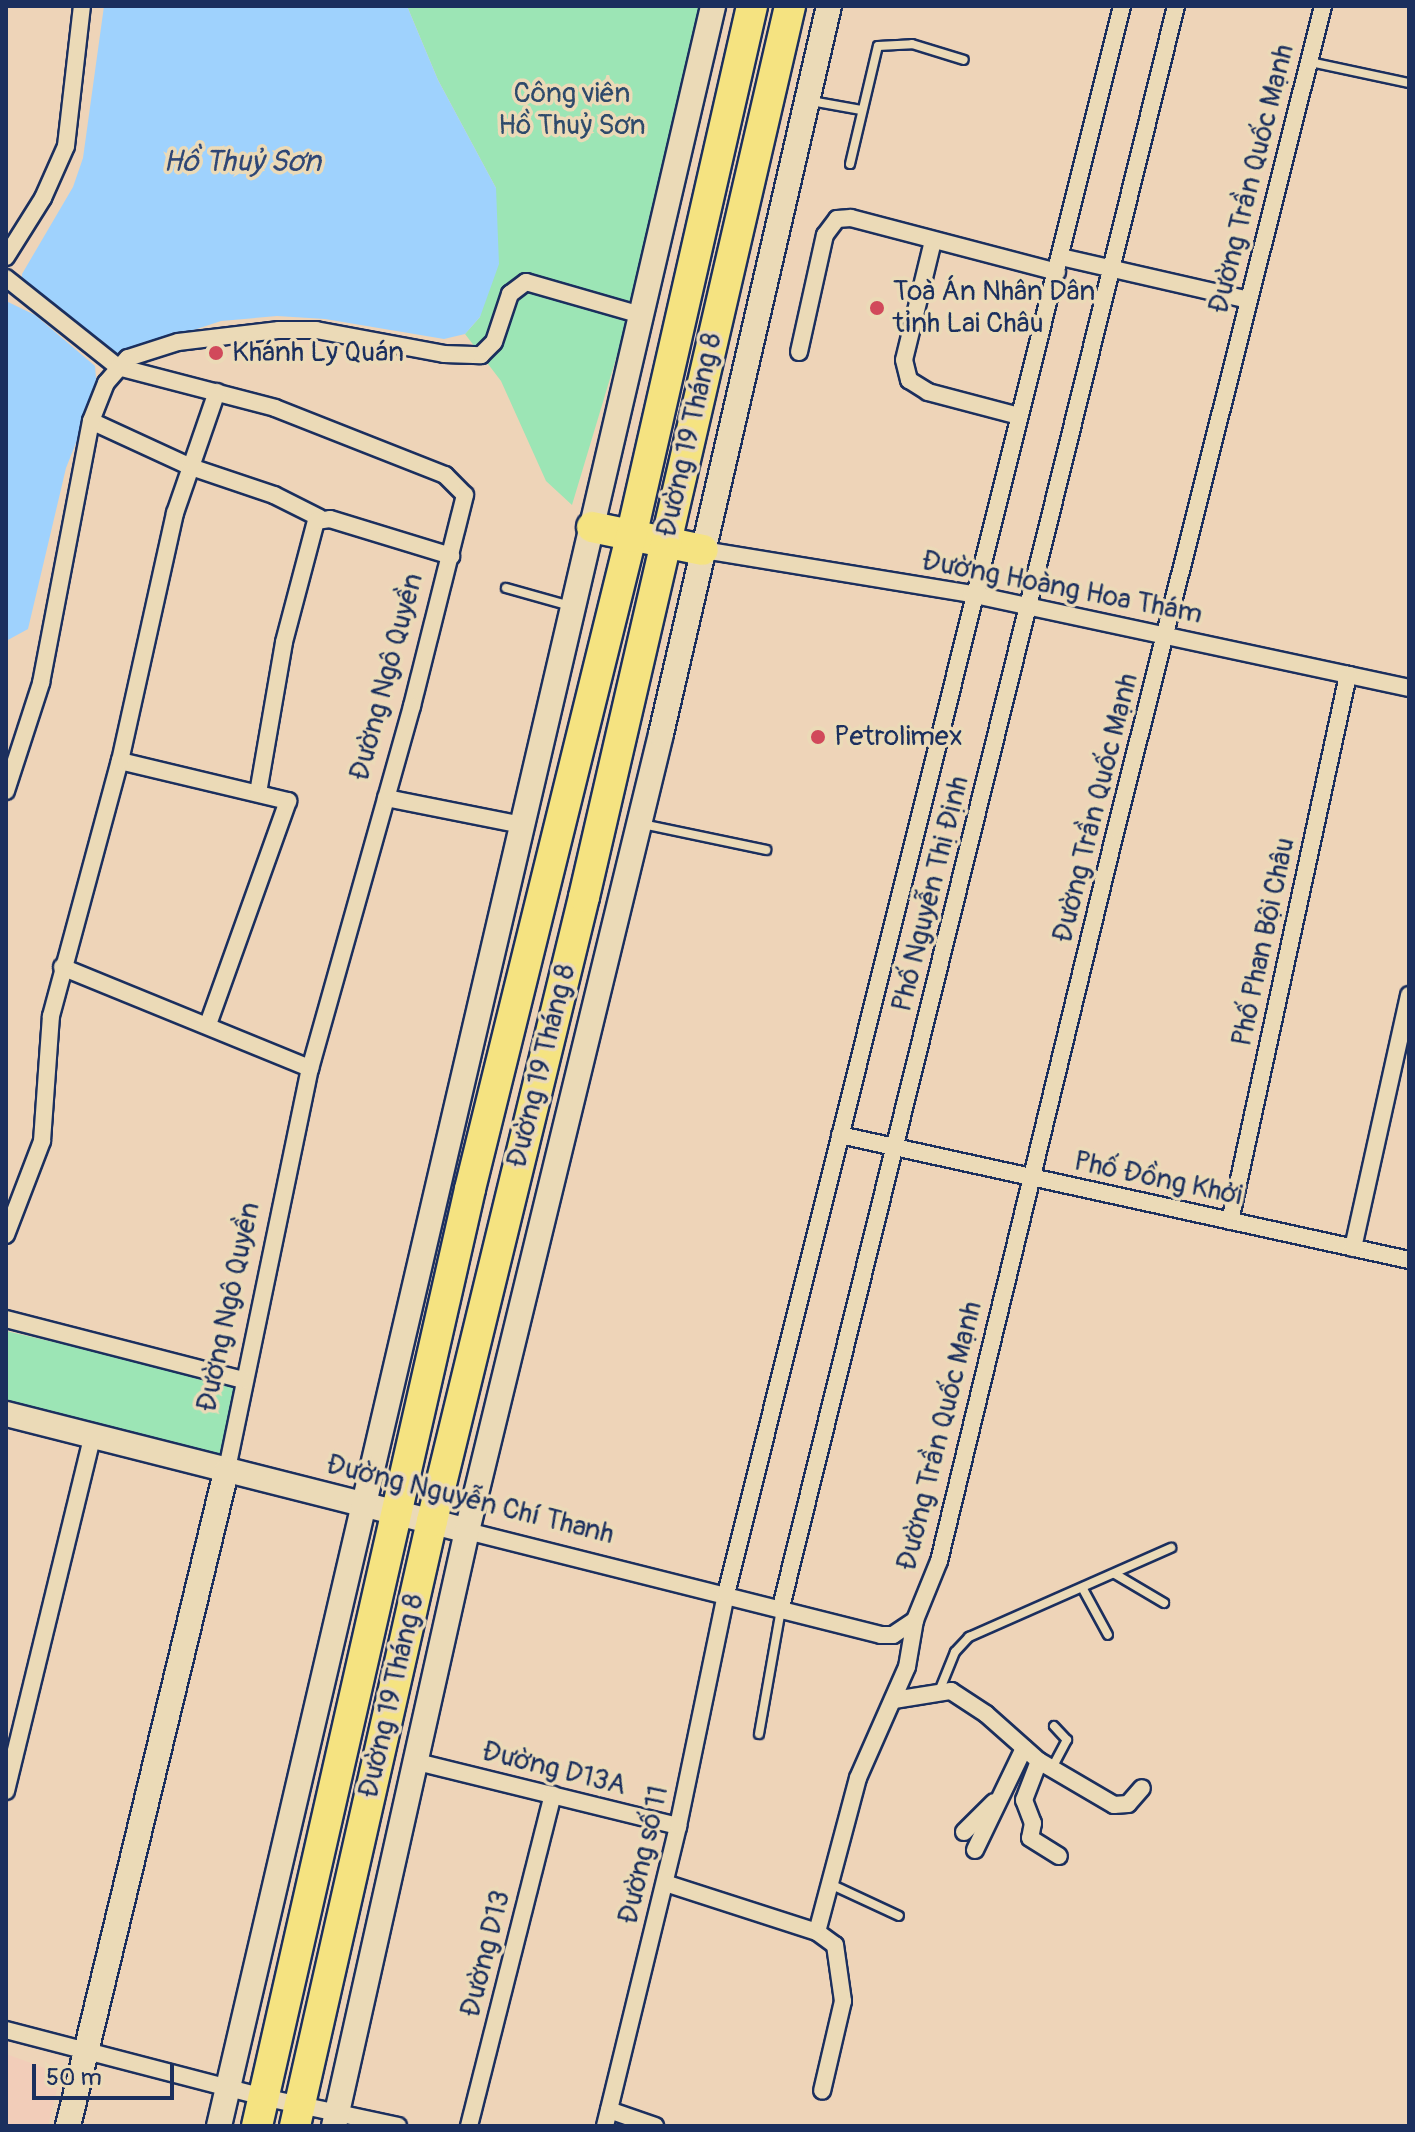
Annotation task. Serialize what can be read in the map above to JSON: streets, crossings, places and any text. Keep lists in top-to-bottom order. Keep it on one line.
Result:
{"streets":{"highway":["Đường 19 Tháng 8"],"street":["Đường Trần Quốc Mạnh","Đường Hoàng Hoa Thám","Đường Ngô Quyền","Phố Nguyễn Thị Định","Phố Phan Bội Châu","Phố Đồng Khởi","Đường Nguyễn Chí Thanh","Đường D13A","Đường số 11","Đường D13"]},"crossings":[["Đường Trần Quốc Mạnh","Đường Hoàng Hoa Thám"],["Đường Trần Quốc Mạnh","Phố Đồng Khởi"],["Đường Trần Quốc Mạnh","Đường Nguyễn Chí Thanh"],["Đường 19 Tháng 8","Đường Hoàng Hoa Thám"],["Đường 19 Tháng 8","Đường Nguyễn Chí Thanh"],["Đường 19 Tháng 8","Đường D13A"],["Đường Hoàng Hoa Thám","Phố Nguyễn Thị Định"],["Đường Hoàng Hoa Thám","Phố Phan Bội Châu"],["Đường Ngô Quyền","Đường Nguyễn Chí Thanh"],["Phố Nguyễn Thị Định","Phố Đồng Khởi"],["Phố Nguyễn Thị Định","Đường Nguyễn Chí Thanh"],["Phố Nguyễn Thị Định","Đường số 11"],["Phố Phan Bội Châu","Phố Đồng Khởi"],["Đường Nguyễn Chí Thanh","Đường số 11"],["Đường D13A","Đường số 11"],["Đường D13A","Đường D13"]],"water":["Hồ Thuỷ Sơn"],"parks":["Công viên Hồ Thuỷ Sơn"],"places":["Toà Án Nhân Dân tỉnh Lai Châu","Khánh Ly Quán","Petrolimex"],"scale_bar":"50 m"}
